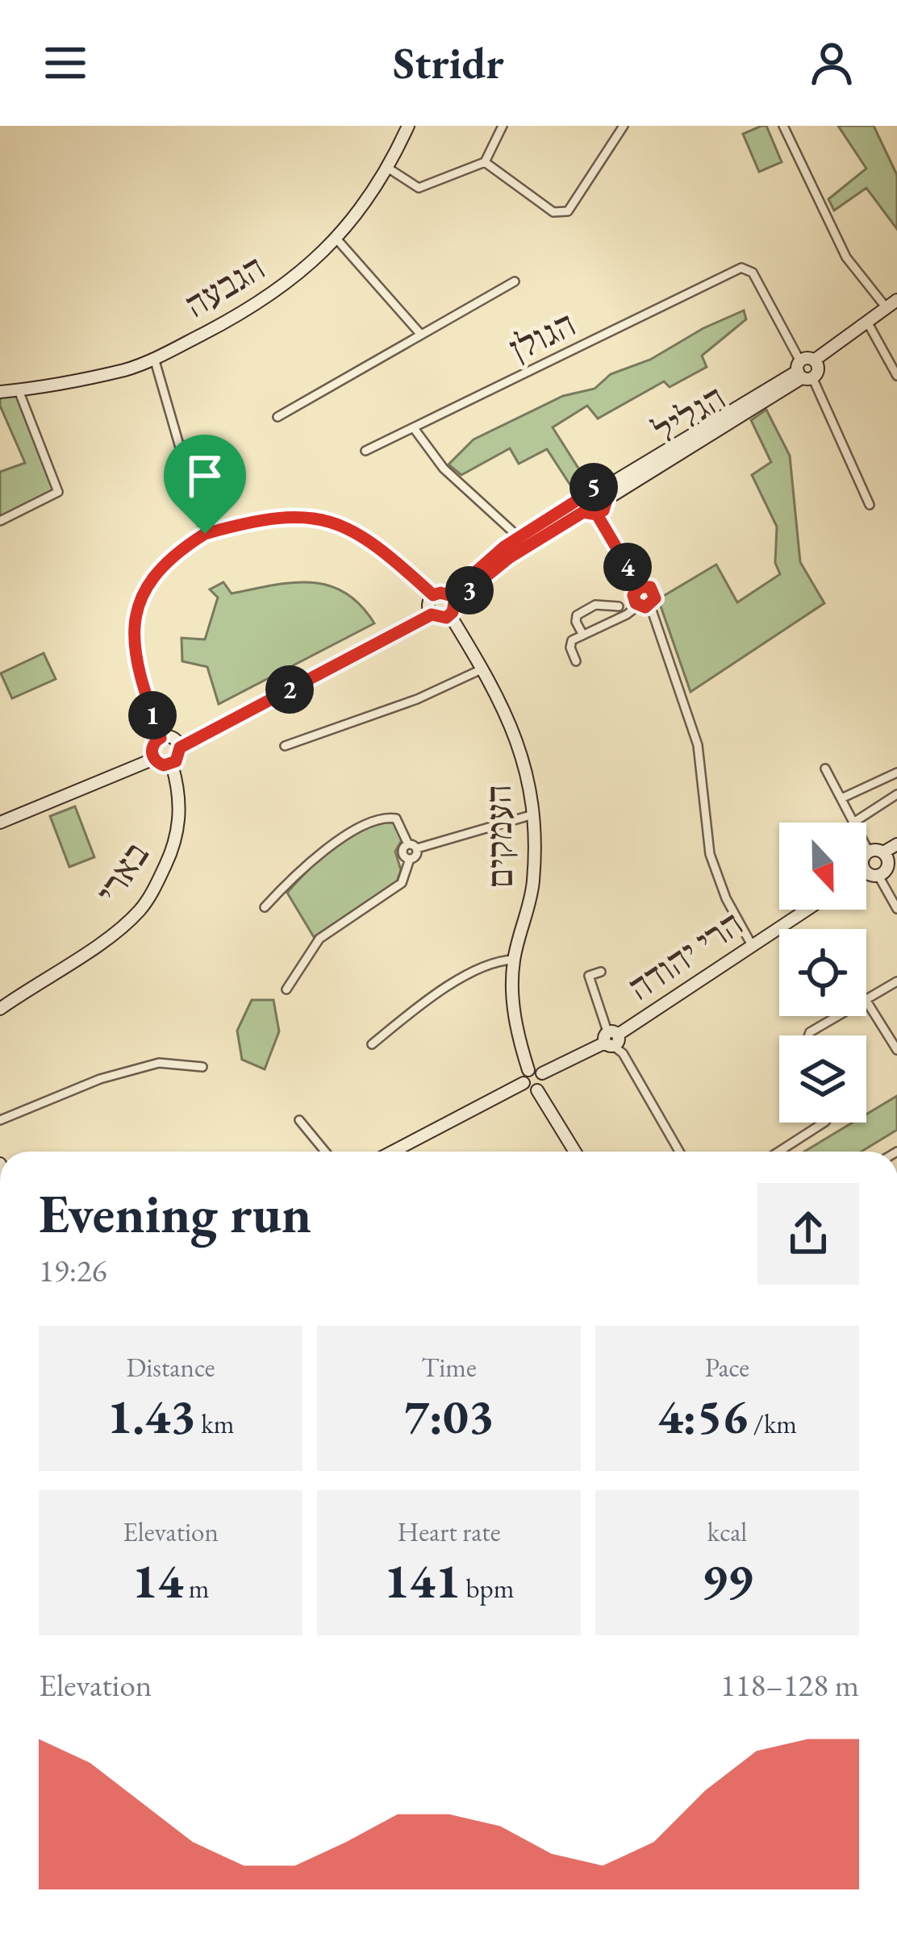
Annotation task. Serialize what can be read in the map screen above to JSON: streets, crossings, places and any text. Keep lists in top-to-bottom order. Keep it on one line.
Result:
{"streets":{"street":["הגבעה","הגולן","הגליל","העמקים","בארי","הרי יהודה"]},"crossings":[["הגולן","הגליל"],["העמקים","הרי יהודה"]],"north":"bottom","page":{"header":"Stridr","pins":["5","4","3","2","1"],"heading":["Evening run","19:26"],"stats":[["Distance","1.43 km"],["Time","7:03"],["Pace","4:56 /km"],["Elevation","14 m"],["Heart rate","141 bpm"],["kcal","99"]],"chart":["Elevation","118–128 m"]}}
